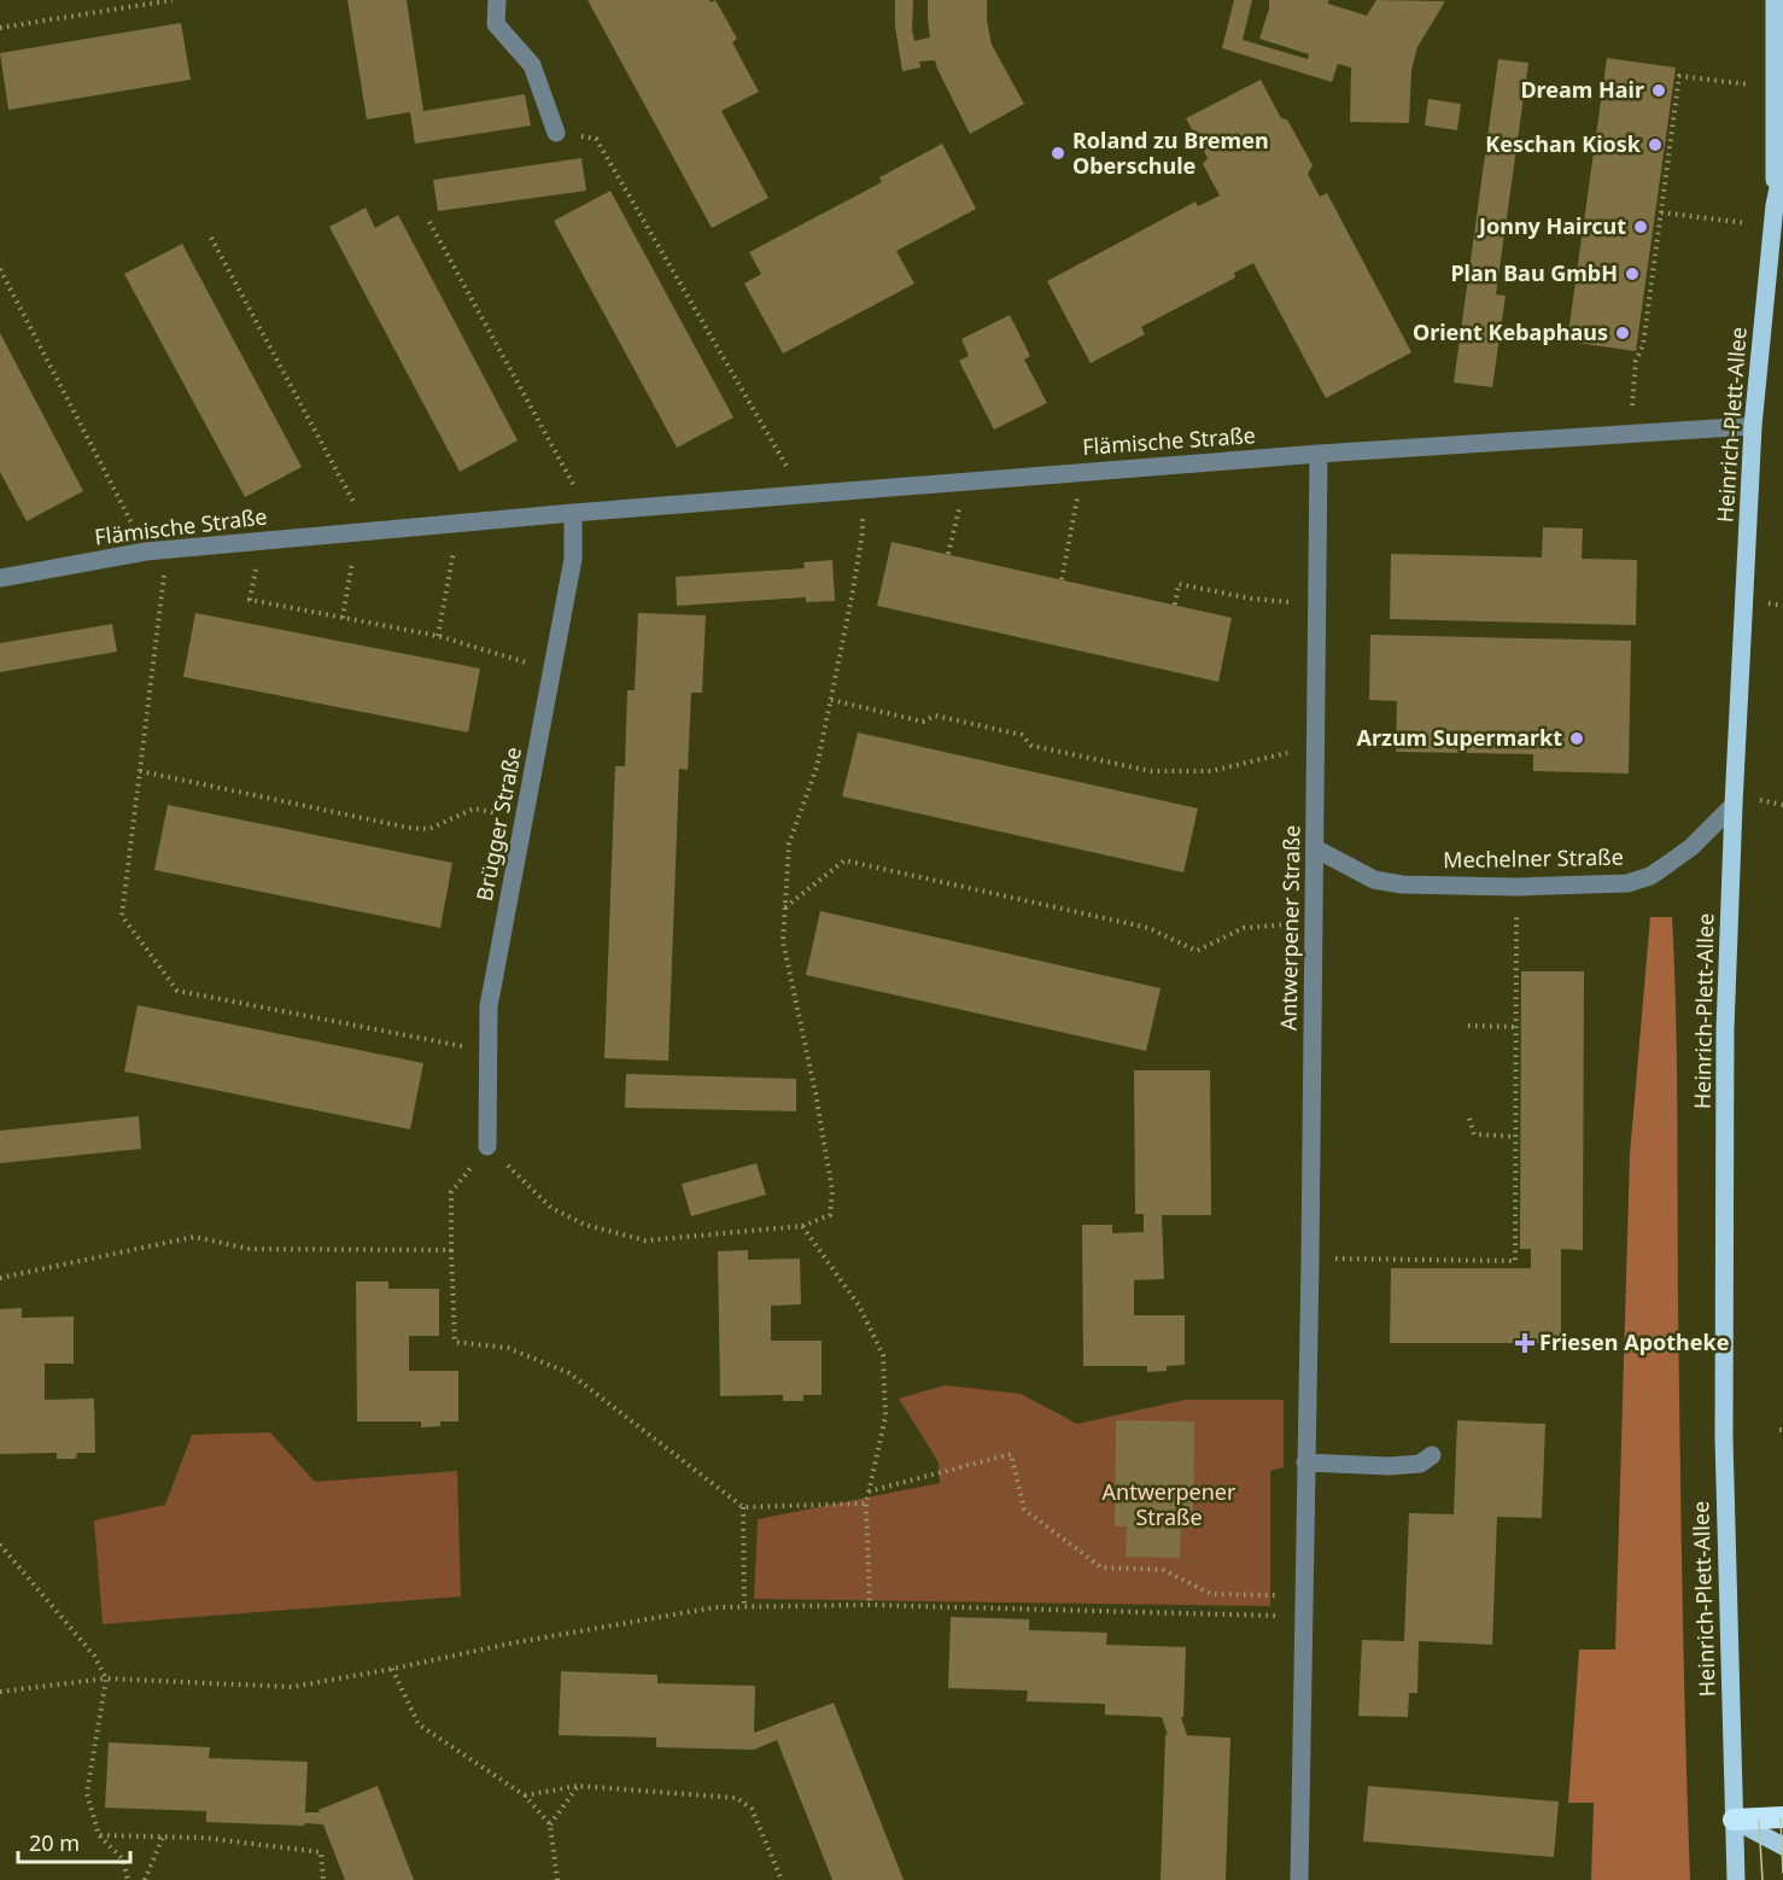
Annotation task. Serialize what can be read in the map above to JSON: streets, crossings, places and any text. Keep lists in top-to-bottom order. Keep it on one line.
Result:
{"streets":{"main road":["Heinrich-Plett-Allee"],"street":["Flämische Straße","Brügger Straße","Mechelner Straße","Antwerpener Straße"]},"crossings":[["Heinrich-Plett-Allee","Flämische Straße"],["Heinrich-Plett-Allee","Mechelner Straße"],["Flämische Straße","Brügger Straße"],["Flämische Straße","Antwerpener Straße"],["Mechelner Straße","Antwerpener Straße"]],"parks":["Antwerpener Straße"],"places":{"other":["Dream Hair","Keschan Kiosk","Roland zu Bremen Oberschule","Jonny Haircut","Plan Bau GmbH","Orient Kebaphaus","Arzum Supermarkt"],"health":["Friesen Apotheke"]},"scale_bar":"20 m"}
